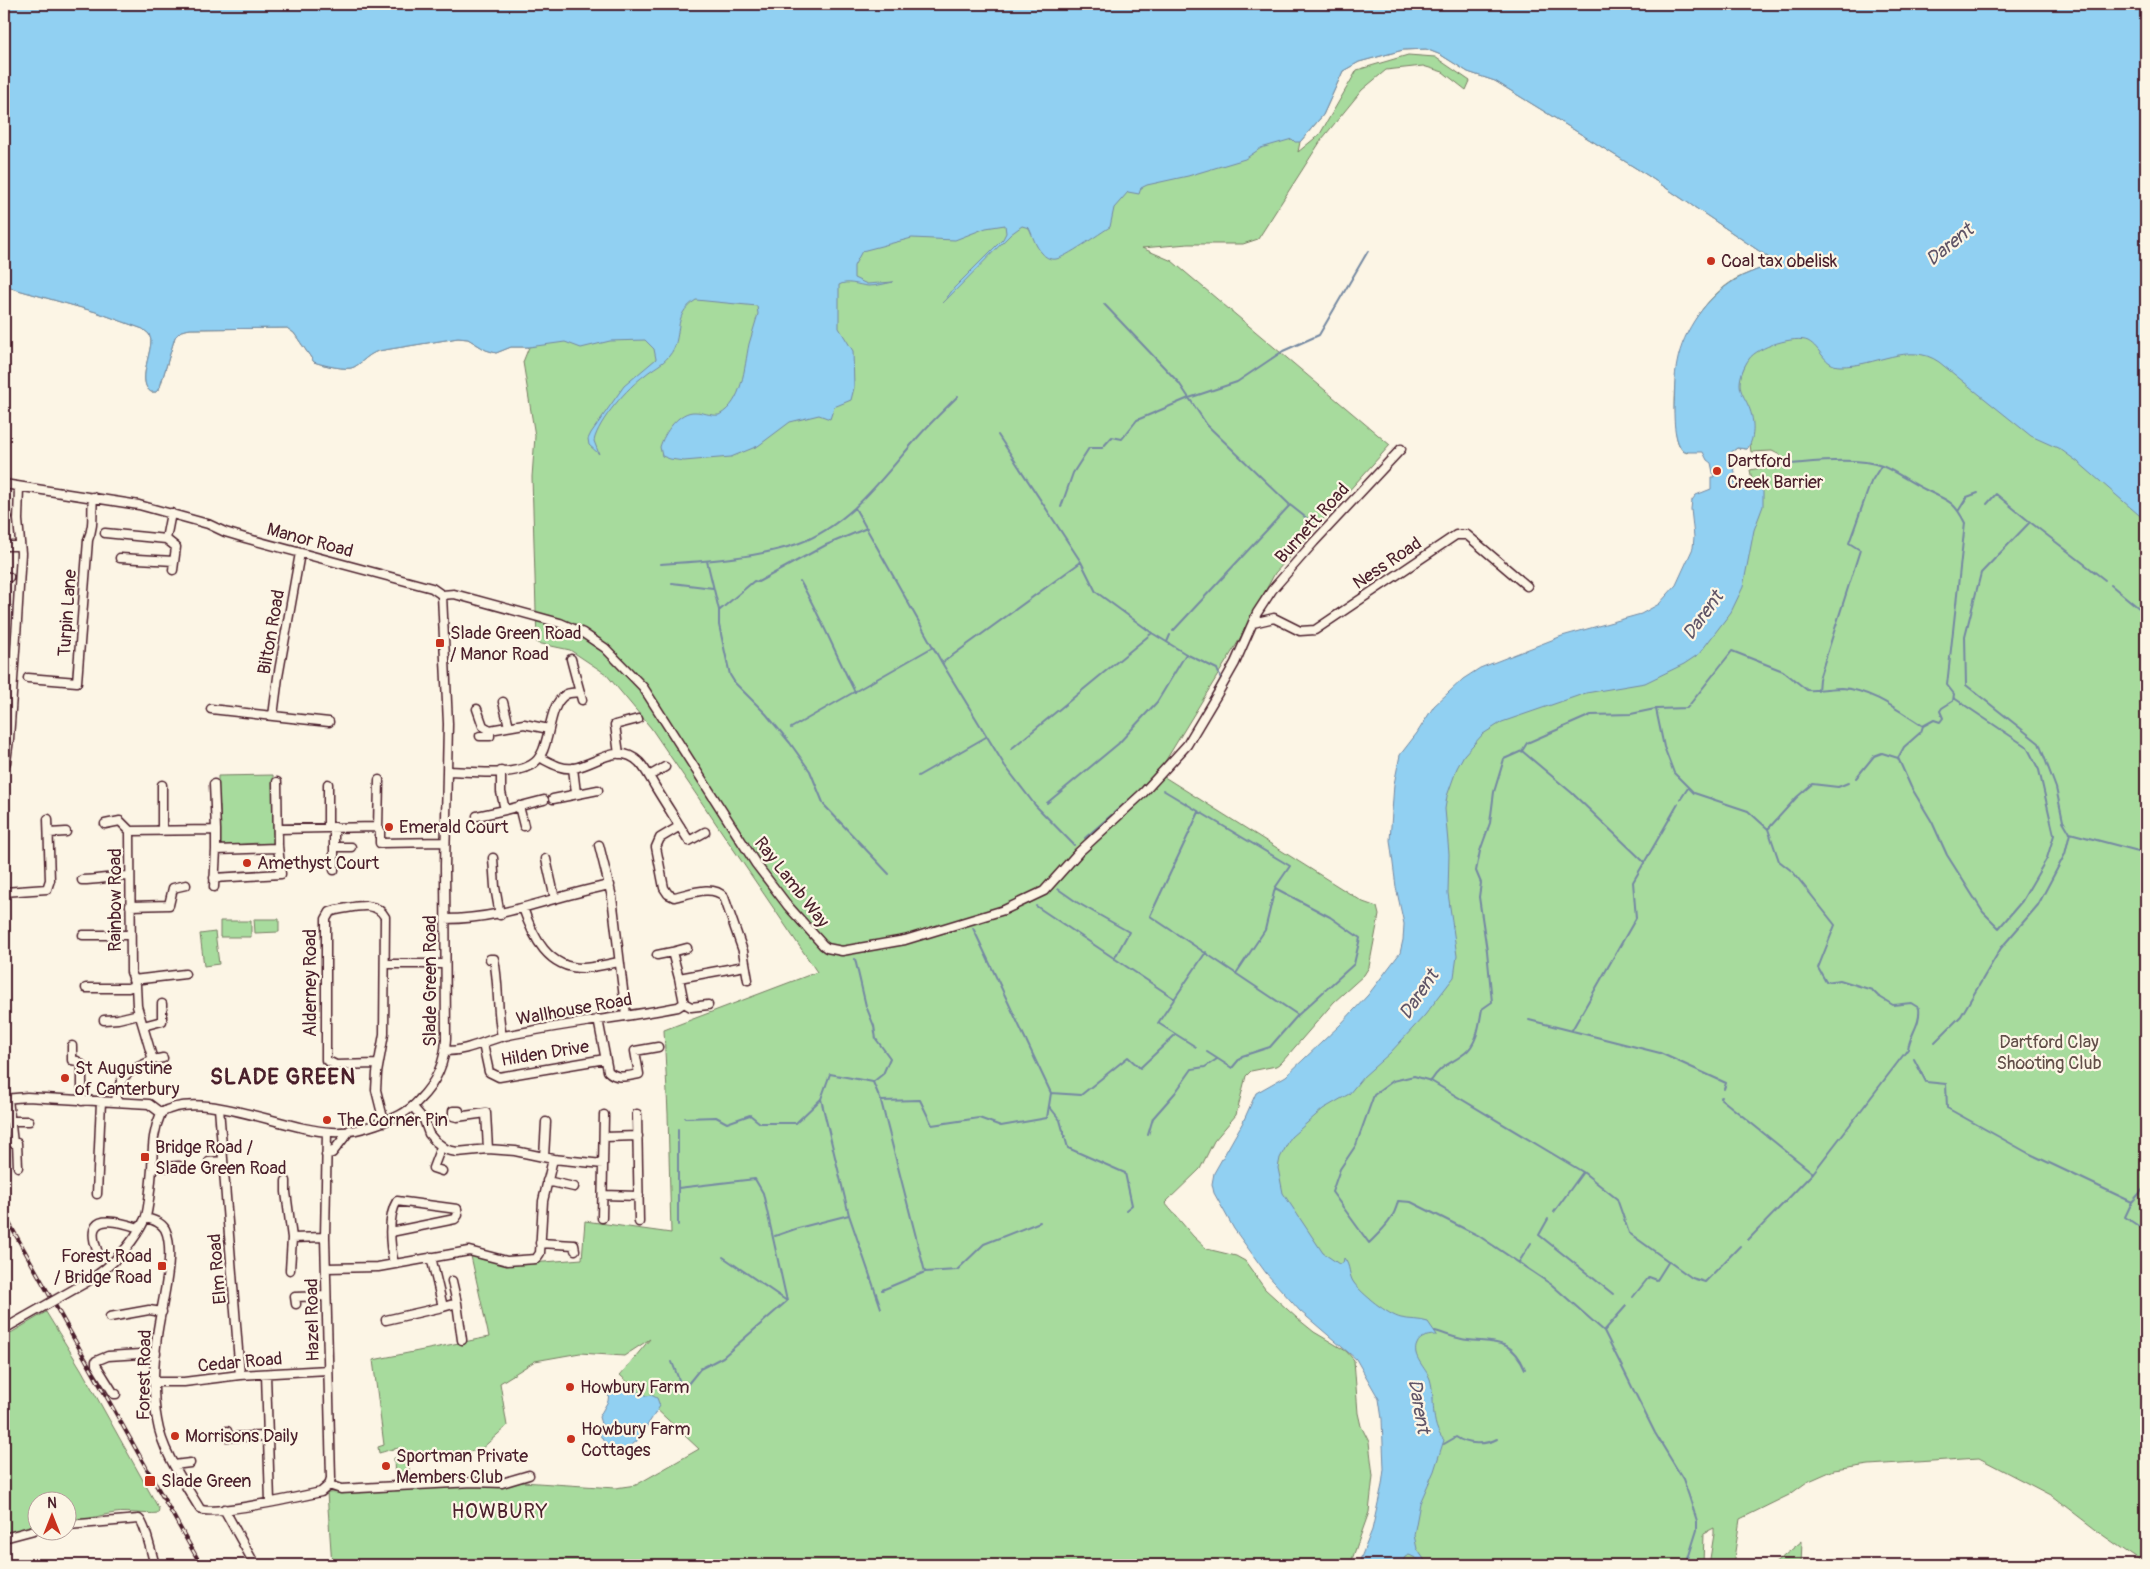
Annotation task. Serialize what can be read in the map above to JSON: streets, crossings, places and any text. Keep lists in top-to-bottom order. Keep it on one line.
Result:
{"streets":{"street":["Burnett Road","Manor Road","Ness Road","Turpin Lane","Bilton Road","Ray Lamb Way","Rainbow Road","Slade Green Road","Alderney Road","Wallhouse Road","Hilden Drive","Elm Road","Hazel Road","Cedar Road","Forest Road"]},"crossings":[["Burnett Road","Ness Road"],["Burnett Road","Ray Lamb Way"],["Manor Road","Turpin Lane"],["Manor Road","Bilton Road"],["Manor Road","Ray Lamb Way"],["Slade Green Road","Alderney Road"],["Slade Green Road","Wallhouse Road"],["Slade Green Road","Elm Road"],["Slade Green Road","Hazel Road"],["Wallhouse Road","Hilden Drive"],["Elm Road","Cedar Road"],["Hazel Road","Cedar Road"],["Cedar Road","Forest Road"]],"districts":["SLADE GREEN","HOWBURY"],"water":["Darent"],"parks":["Dartford Clay Shooting Club"],"places":{"other":["Coal tax obelisk","Dartford Creek Barrier","Emerald Court","Amethyst Court","St Augustine of Canterbury","The Corner Pin","Howbury Farm","Morrisons Daily","Howbury Farm Cottages","Sportman Private Members Club"],"transit":["Slade Green Road / Manor Road","Bridge Road / Slade Green Road","Forest Road / Bridge Road","Slade Green"]},"north":"top"}
